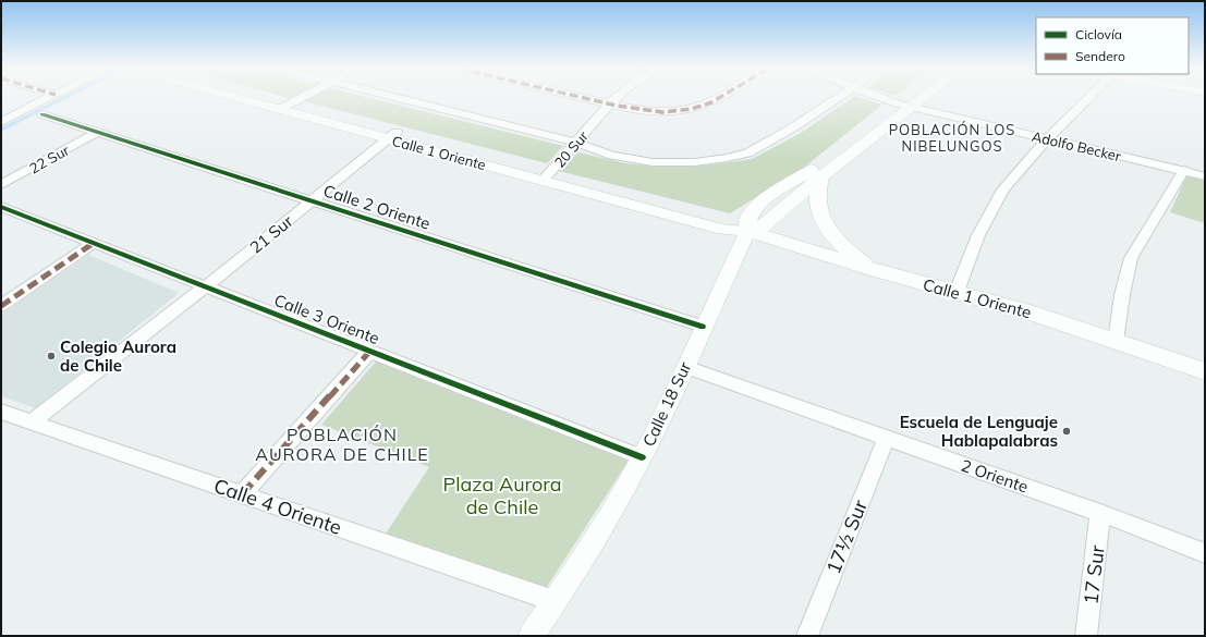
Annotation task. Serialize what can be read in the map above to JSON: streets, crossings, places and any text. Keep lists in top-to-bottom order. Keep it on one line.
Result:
{"streets":{"main road":["Calle 1 Oriente","Calle 18 Sur"],"street":["Adolfo Becker","20 Sur","22 Sur","Calle 2 Oriente","21 Sur","Calle 3 Oriente","2 Oriente","Calle 4 Oriente","17½ Sur","17 Sur"]},"crossings":[["Adolfo Becker","Calle 18 Sur"],["20 Sur","Calle 1 Oriente"],["Calle 1 Oriente","21 Sur"],["Calle 1 Oriente","Calle 18 Sur"],["22 Sur","Calle 2 Oriente"],["Calle 2 Oriente","21 Sur"],["Calle 2 Oriente","Calle 18 Sur"],["21 Sur","Calle 3 Oriente"],["21 Sur","Calle 4 Oriente"],["Calle 3 Oriente","Calle 18 Sur"],["Calle 18 Sur","2 Oriente"],["Calle 18 Sur","Calle 4 Oriente"],["2 Oriente","17½ Sur"],["2 Oriente","17 Sur"]],"districts":["POBLACIÓN LOS NIBELUNGOS","POBLACIÓN AURORA DE CHILE"],"parks":["Plaza Aurora de Chile"],"places":["Colegio Aurora de Chile","Escuela de Lenguaje Hablapalabras"],"legend":["Ciclovía","Sendero"]}
